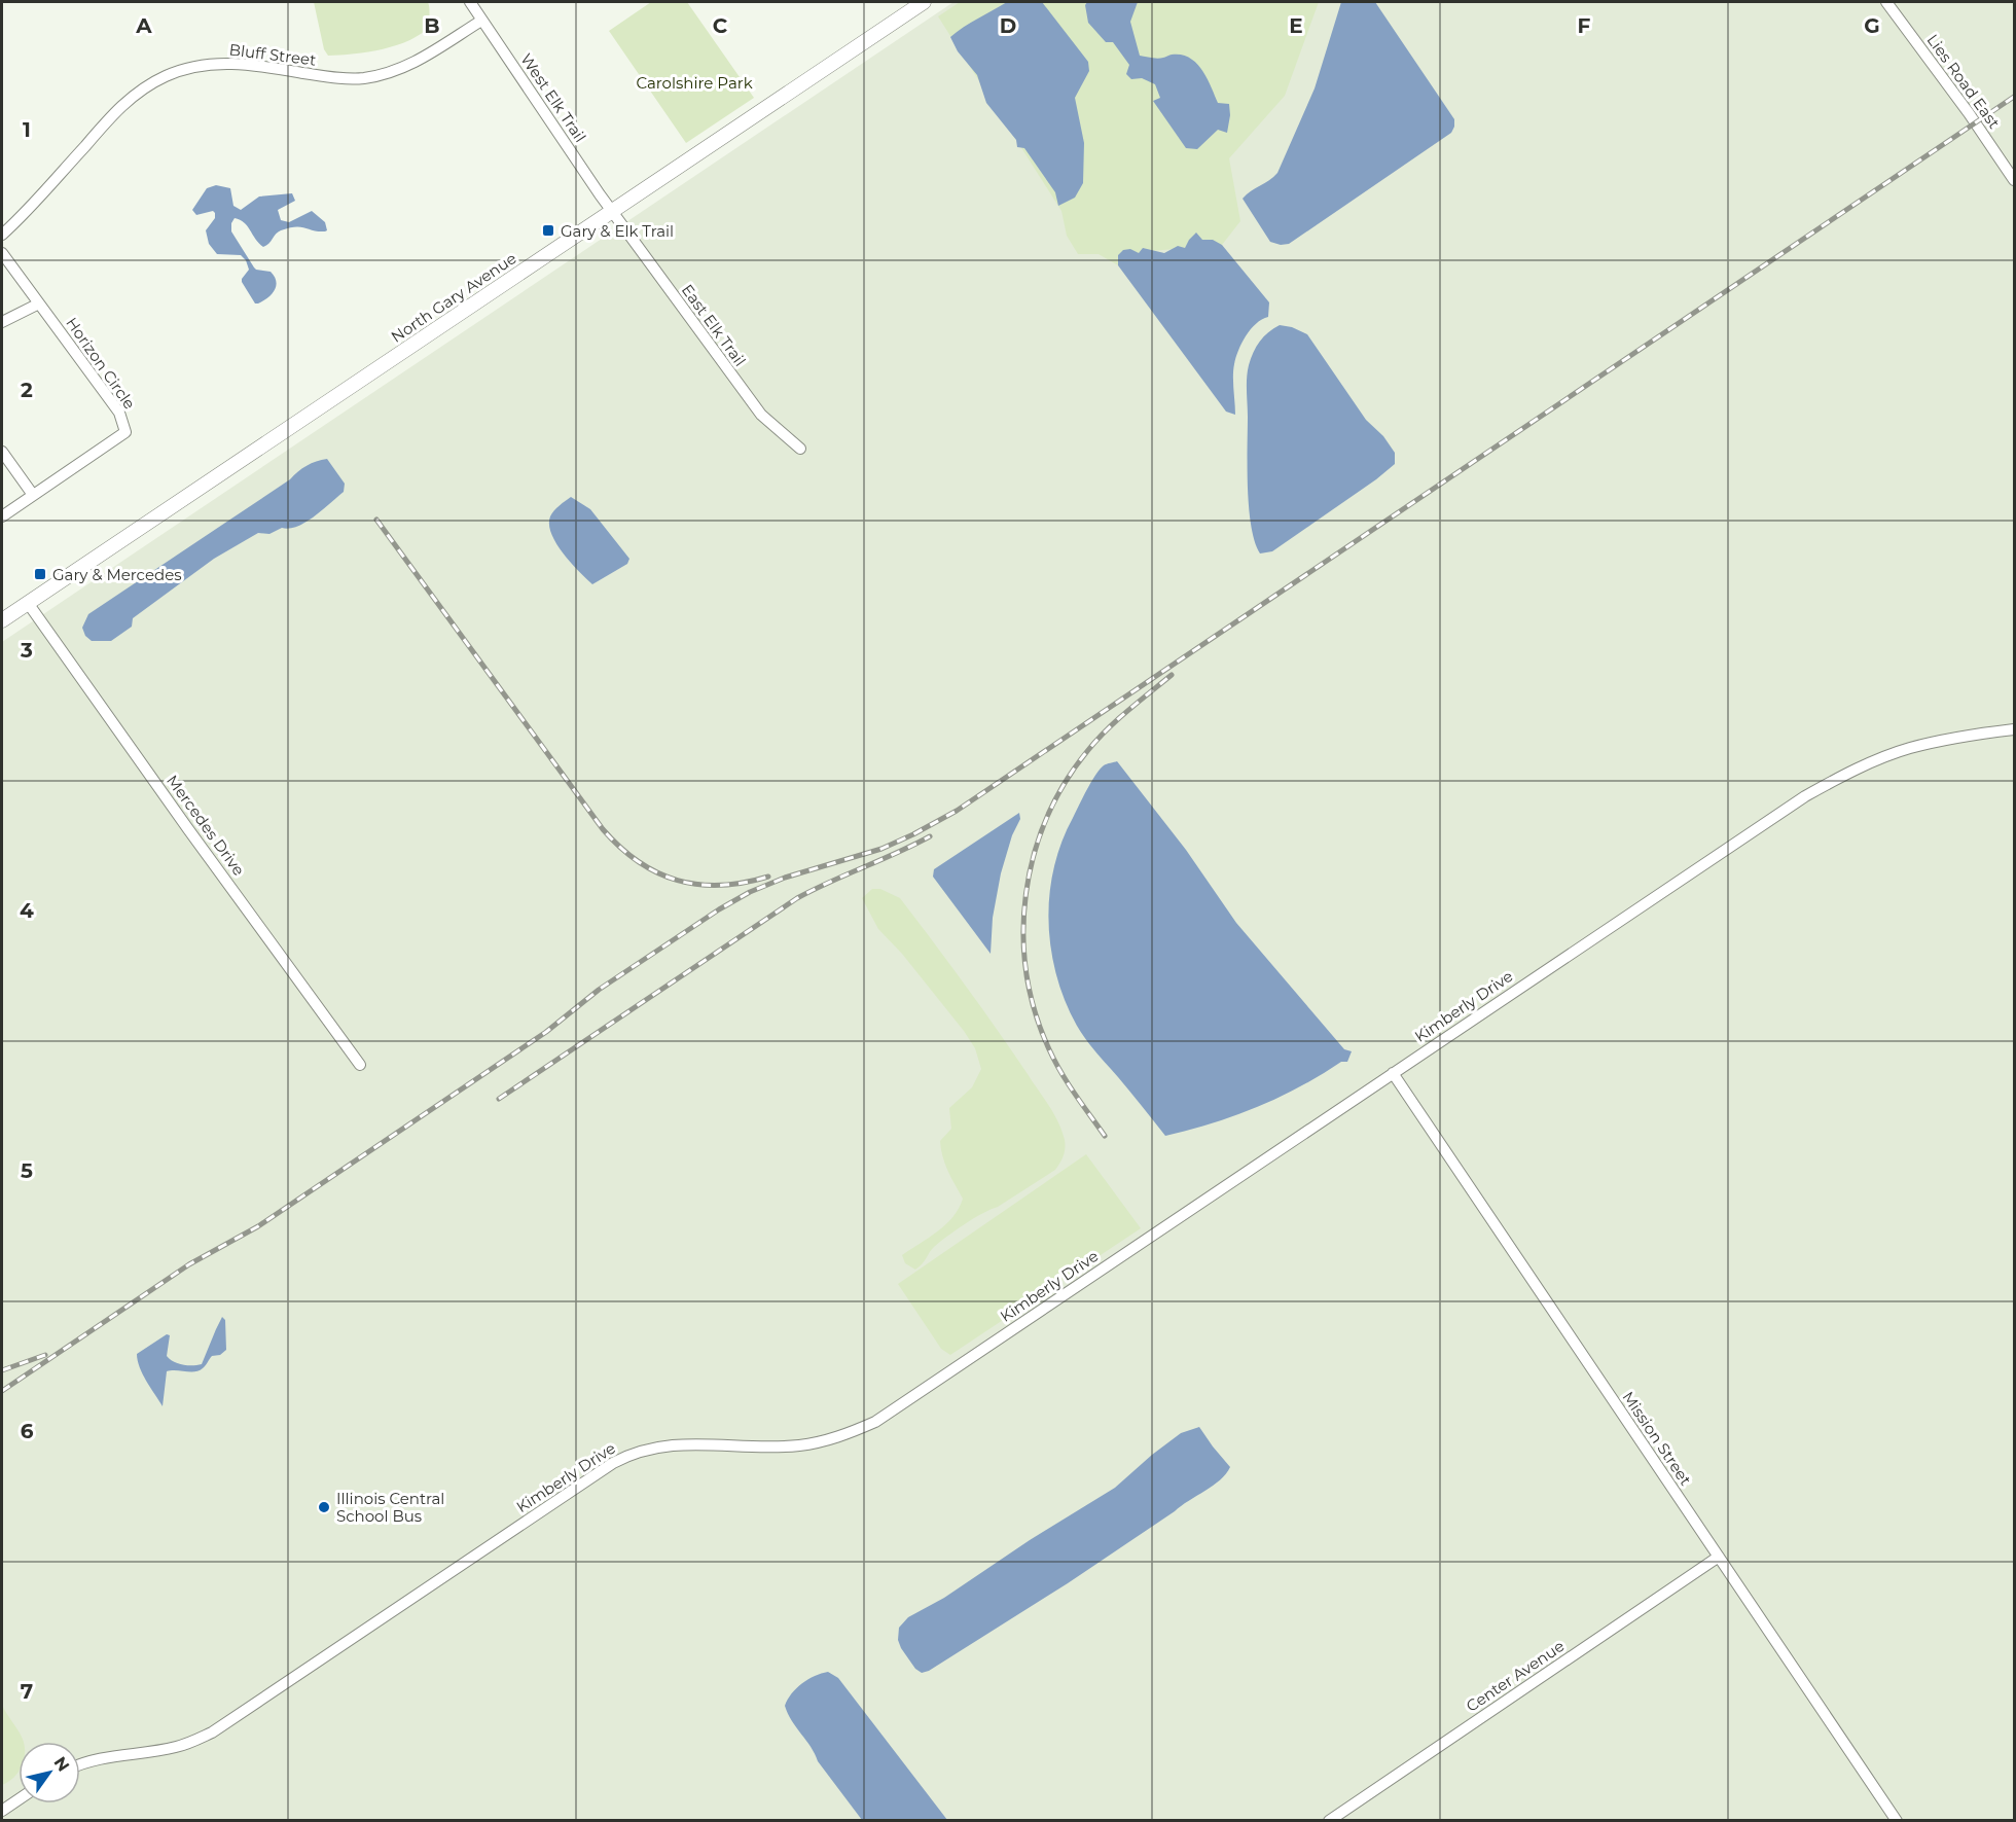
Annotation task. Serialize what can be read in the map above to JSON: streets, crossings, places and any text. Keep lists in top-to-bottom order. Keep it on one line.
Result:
{"streets":{"street":["Bluff Street","Lies Road East","West Elk Trail","North Gary Avenue","East Elk Trail","Horizon Circle","Mercedes Drive","Kimberly Drive","Mission Street","Center Avenue"]},"crossings":[["Bluff Street","West Elk Trail"],["West Elk Trail","North Gary Avenue"],["West Elk Trail","East Elk Trail"],["North Gary Avenue","East Elk Trail"],["North Gary Avenue","Mercedes Drive"],["Kimberly Drive","Mission Street"],["Mission Street","Center Avenue"]],"parks":["Carolshire Park"],"places":{"transit":["Gary & Elk Trail","Gary & Mercedes"],"other":["Illinois Central School Bus"]},"north":"top right","grid":{"columns":["A","B","C","D","E","F","G"],"rows":["1","2","3","4","5","6","7"]}}
